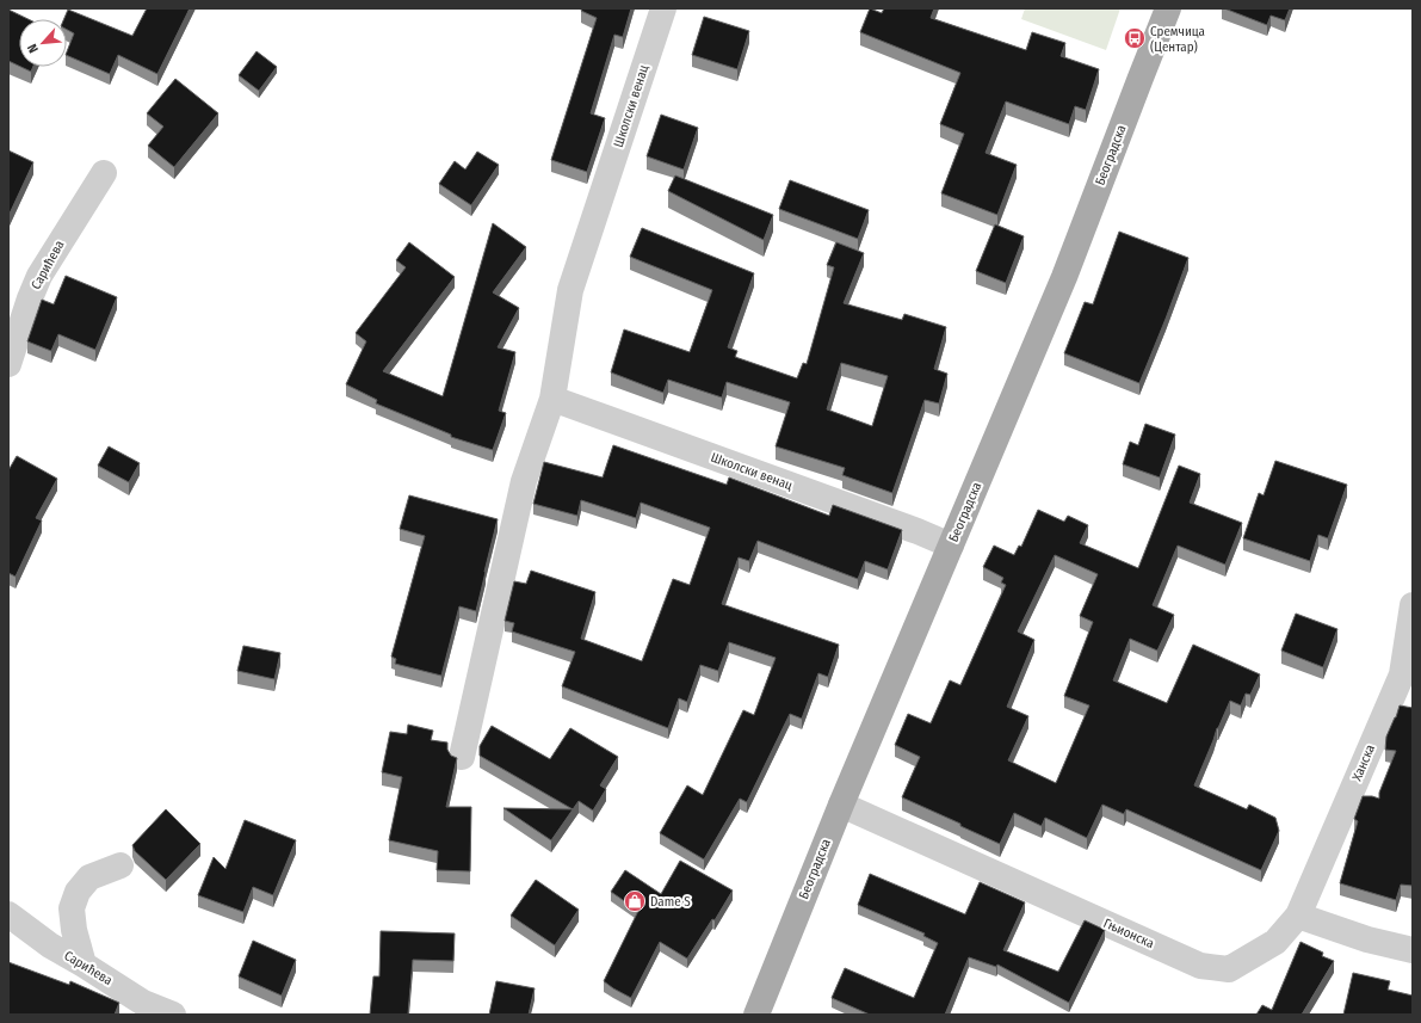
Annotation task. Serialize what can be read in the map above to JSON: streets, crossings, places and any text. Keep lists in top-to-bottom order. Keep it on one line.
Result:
{"streets":{"main road":["Београдска"],"street":["Школски венац","Сарићева","Ханска","Гњионска"]},"crossings":[["Школски венац","Београдска"],["Београдска","Гњионска"],["Ханска","Гњионска"]],"places":{"bus stop":["Сремчица (Центар)"],"shop":["Dame S"]},"north":"bottom left"}
